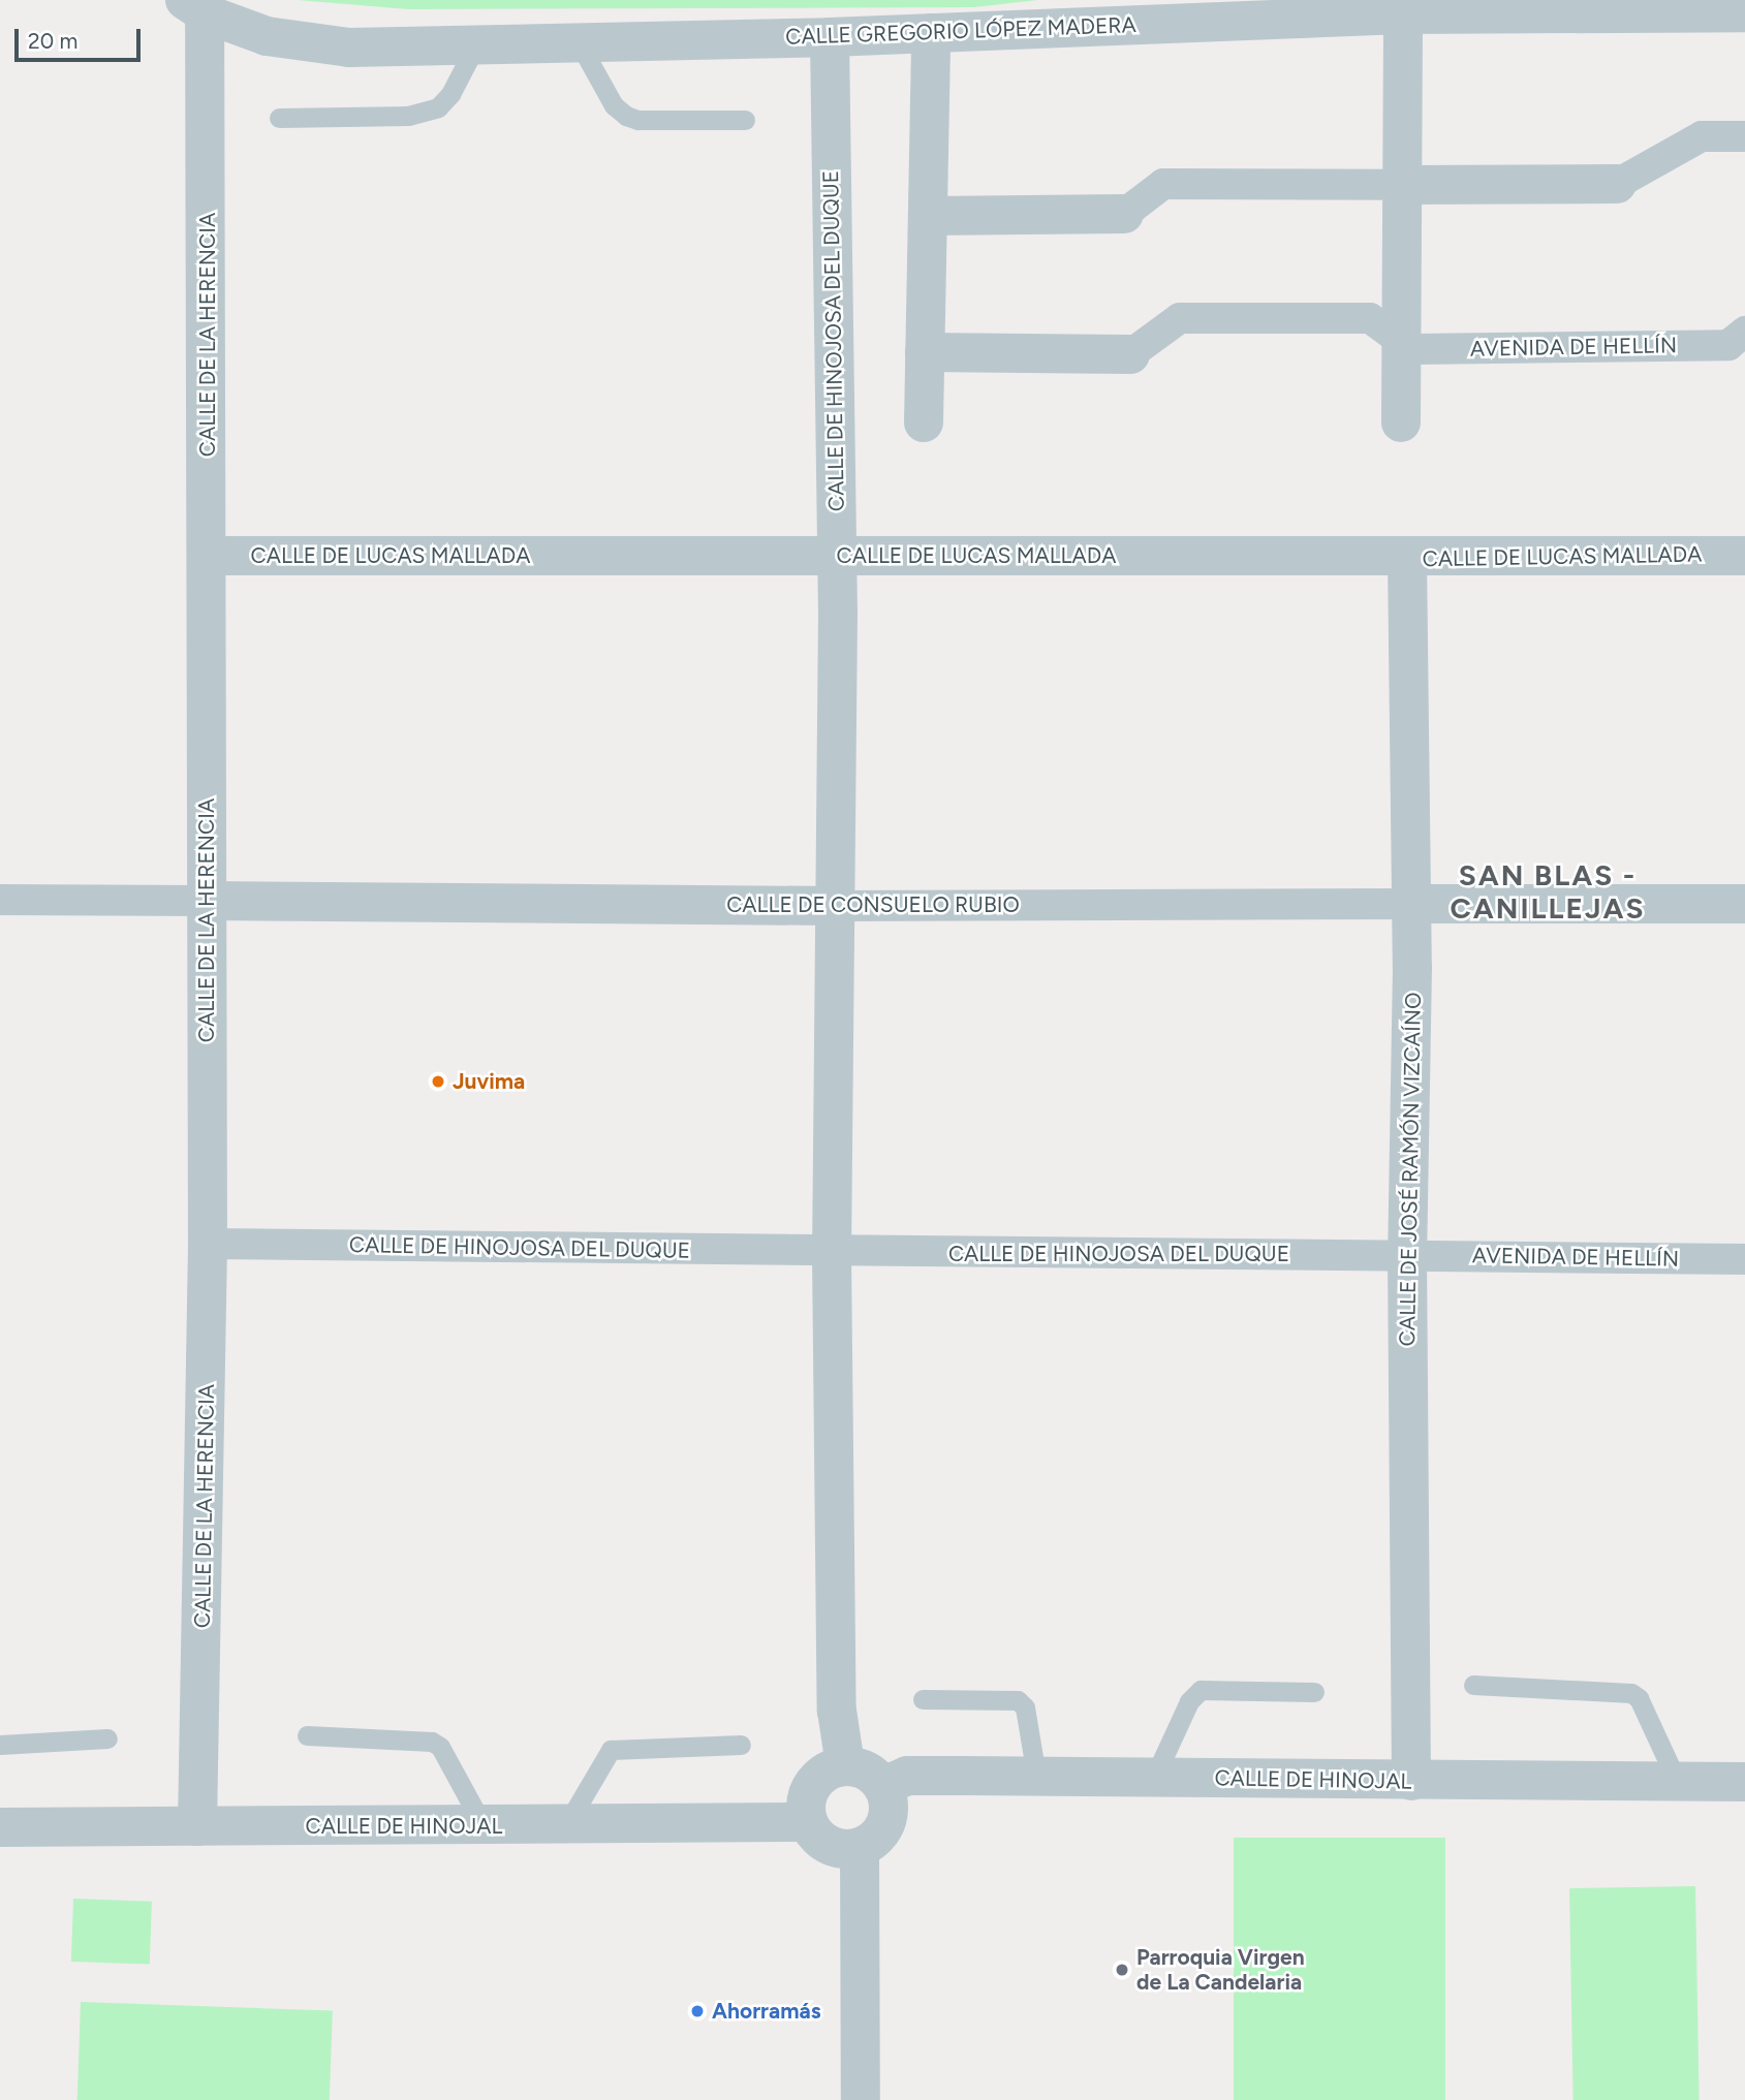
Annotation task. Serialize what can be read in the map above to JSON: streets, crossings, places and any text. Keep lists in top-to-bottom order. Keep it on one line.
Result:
{"streets":{"street":["CALLE GREGORIO LÓPEZ MADERA","CALLE DE LA HERENCIA","CALLE DE HINOJOSA DEL DUQUE","AVENIDA DE HELLÍN","CALLE DE LUCAS MALLADA","CALLE DE CONSUELO RUBIO","CALLE DE JOSÉ RAMÓN VIZCAÍNO","CALLE DE HINOJAL"]},"crossings":[["CALLE GREGORIO LÓPEZ MADERA","CALLE DE LA HERENCIA"],["CALLE GREGORIO LÓPEZ MADERA","CALLE DE HINOJOSA DEL DUQUE"],["CALLE DE LA HERENCIA","CALLE DE HINOJOSA DEL DUQUE"],["CALLE DE LA HERENCIA","CALLE DE LUCAS MALLADA"],["CALLE DE LA HERENCIA","CALLE DE CONSUELO RUBIO"],["CALLE DE LA HERENCIA","CALLE DE HINOJAL"],["CALLE DE HINOJOSA DEL DUQUE","AVENIDA DE HELLÍN"],["CALLE DE HINOJOSA DEL DUQUE","CALLE DE LUCAS MALLADA"],["CALLE DE HINOJOSA DEL DUQUE","CALLE DE CONSUELO RUBIO"],["CALLE DE HINOJOSA DEL DUQUE","CALLE DE JOSÉ RAMÓN VIZCAÍNO"],["CALLE DE HINOJOSA DEL DUQUE","CALLE DE HINOJAL"],["AVENIDA DE HELLÍN","CALLE DE JOSÉ RAMÓN VIZCAÍNO"],["CALLE DE LUCAS MALLADA","CALLE DE JOSÉ RAMÓN VIZCAÍNO"],["CALLE DE CONSUELO RUBIO","CALLE DE JOSÉ RAMÓN VIZCAÍNO"],["CALLE DE JOSÉ RAMÓN VIZCAÍNO","CALLE DE HINOJAL"]],"districts":["SAN BLAS - CANILLEJAS"],"places":["Juvima","Parroquia Virgen de La Candelaria","Ahorramás"],"scale_bar":"20 m"}
